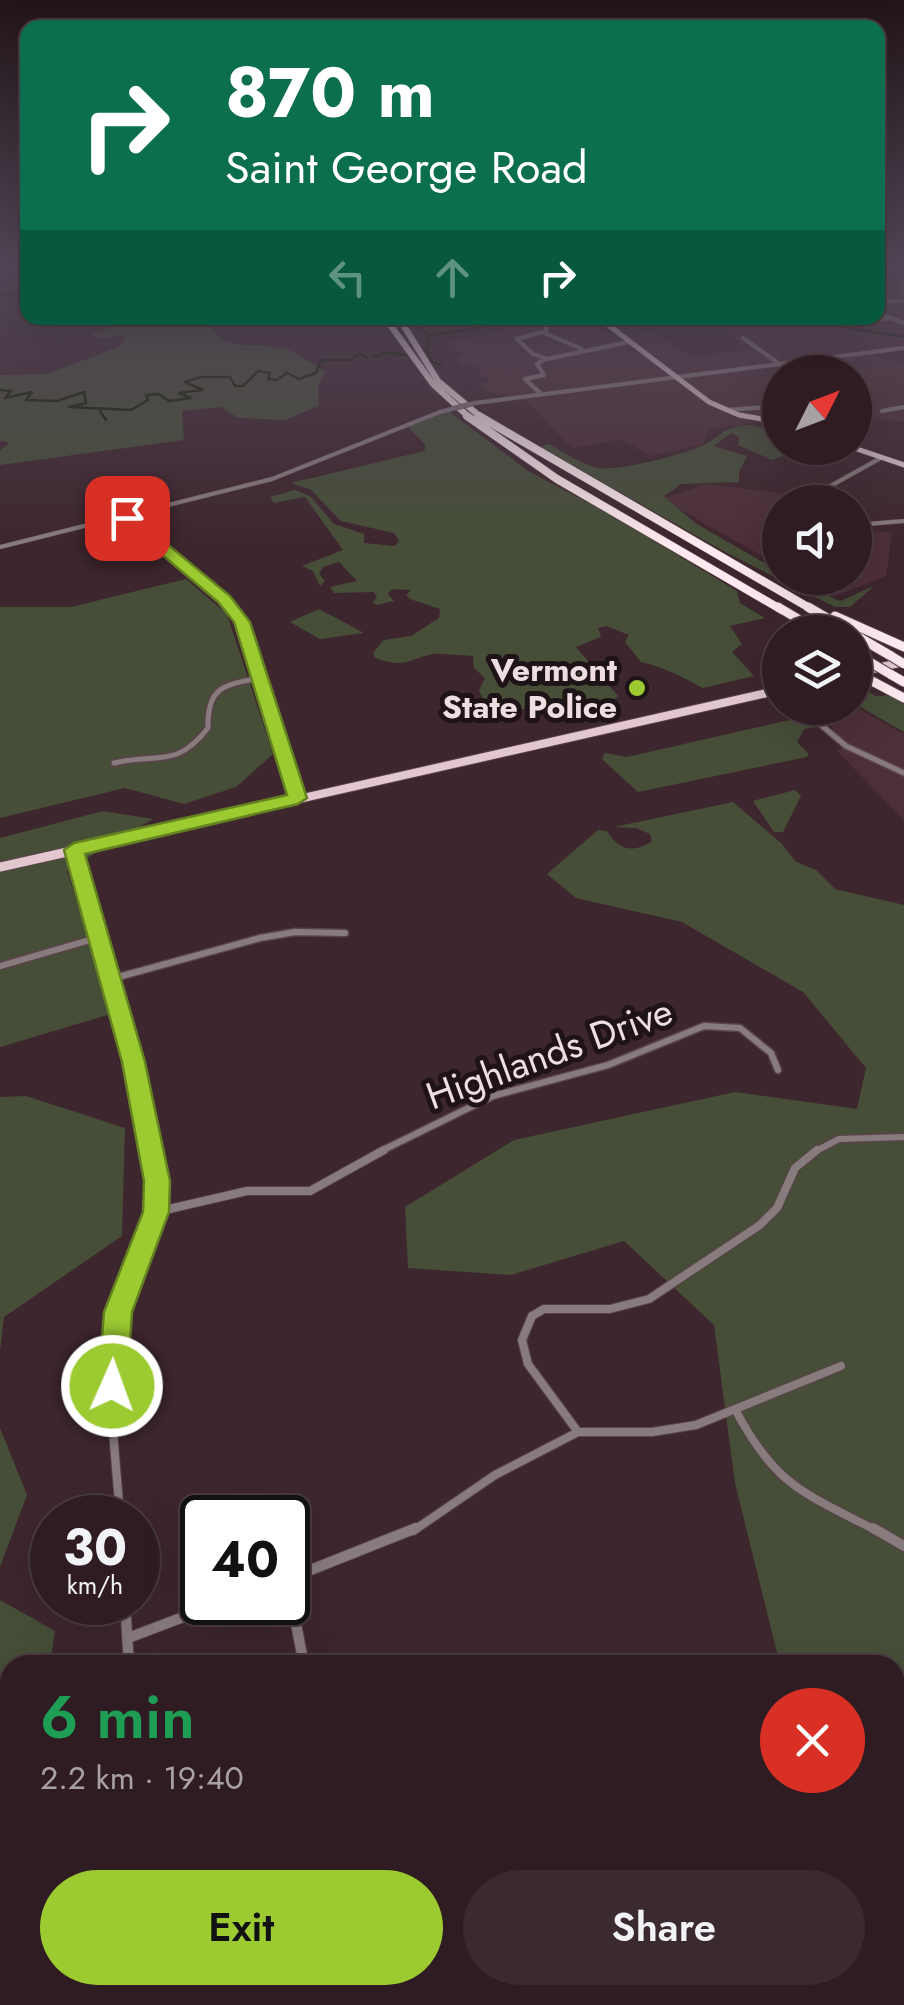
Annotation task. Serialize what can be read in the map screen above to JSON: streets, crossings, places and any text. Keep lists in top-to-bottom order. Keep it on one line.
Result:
{"streets":{"street":["Highlands Drive"]},"places":["Vermont State Police"],"north":"top right","page":{"turn":["870 m","Saint George Road"],"speed":"30 km/h","limit":"40","heading":["6 min","2.2 km · 19:40"],"buttons":["Exit","Share"]}}
